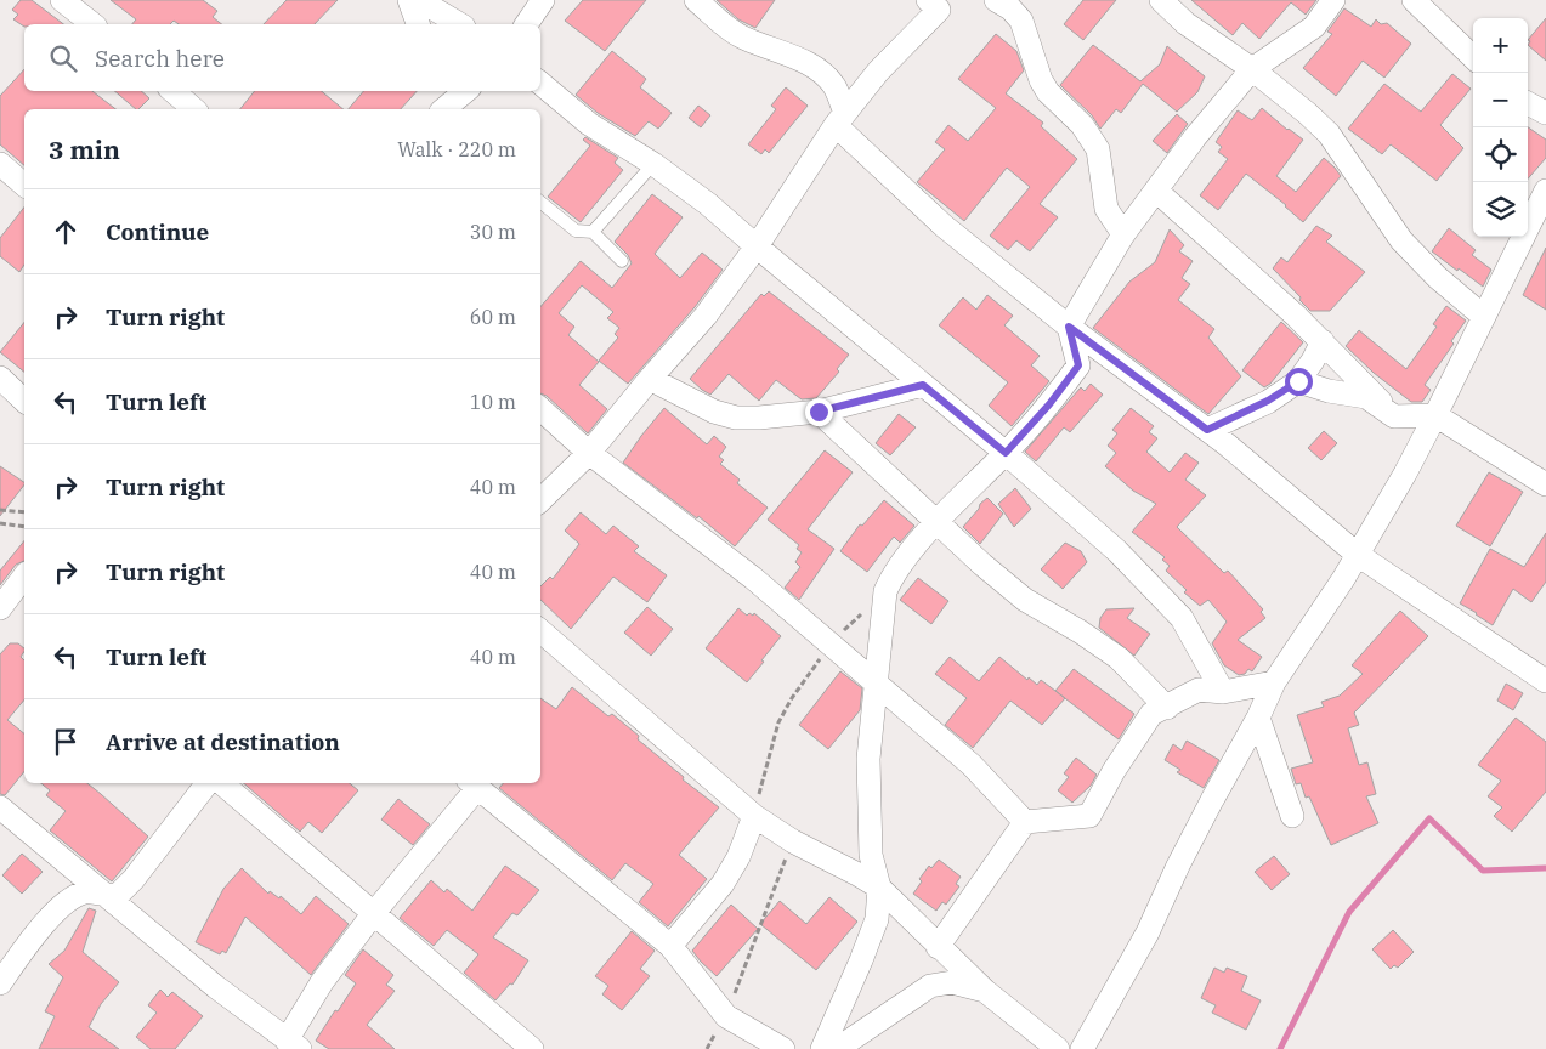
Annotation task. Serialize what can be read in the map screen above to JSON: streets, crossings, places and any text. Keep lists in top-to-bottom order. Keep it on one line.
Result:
{"page":{"map_buttons":["+","−"],"search":"Search here","heading":["3 min","Walk · 220 m"],"list":[["Continue","30 m"],["Turn right","60 m"],["Turn left","10 m"],["Turn right","40 m"],["Turn right","40 m"],["Turn left","40 m"],"Arrive at destination"]}}
